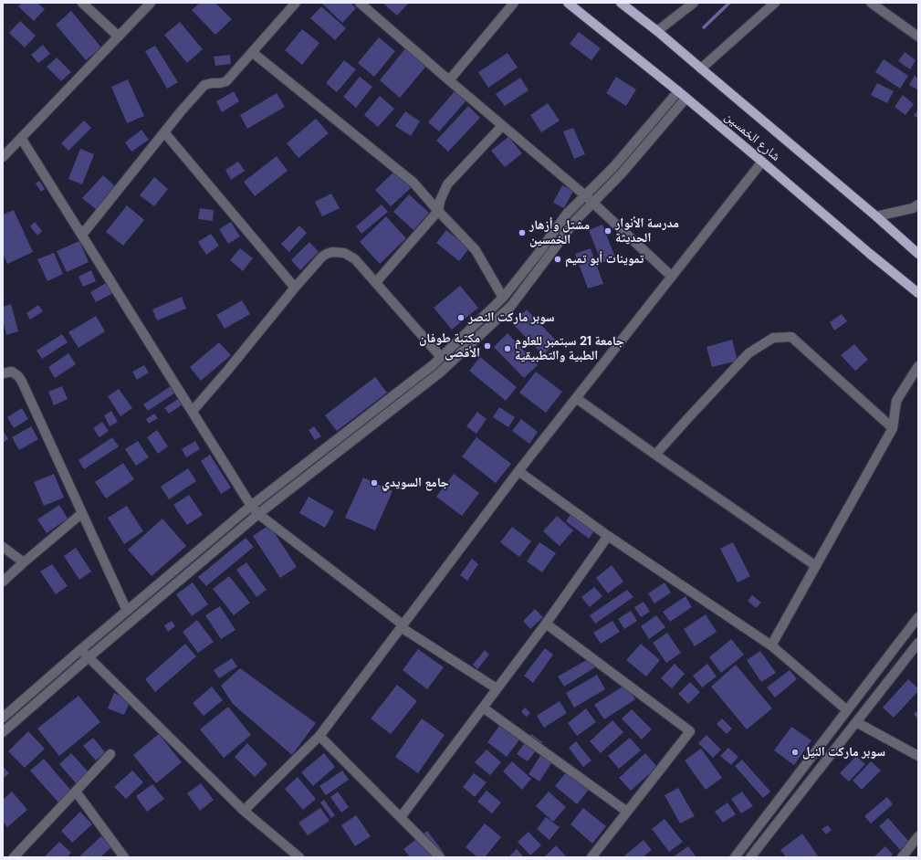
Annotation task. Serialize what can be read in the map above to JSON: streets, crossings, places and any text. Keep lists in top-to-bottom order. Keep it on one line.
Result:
{"streets":{"main road":["شارع الخمسين"]},"places":["مدرسة الأنوار الحديثة","مشتل وأزهار الخمسين","تموينات أبو تميم","سوبر ماركت النصر","مكتبة طوفان الأقصى","جامعة 21 سبتمبر للعلوم الطبية والتطبيقية","جامع السويدي","سوبر ماركت النيل"]}
